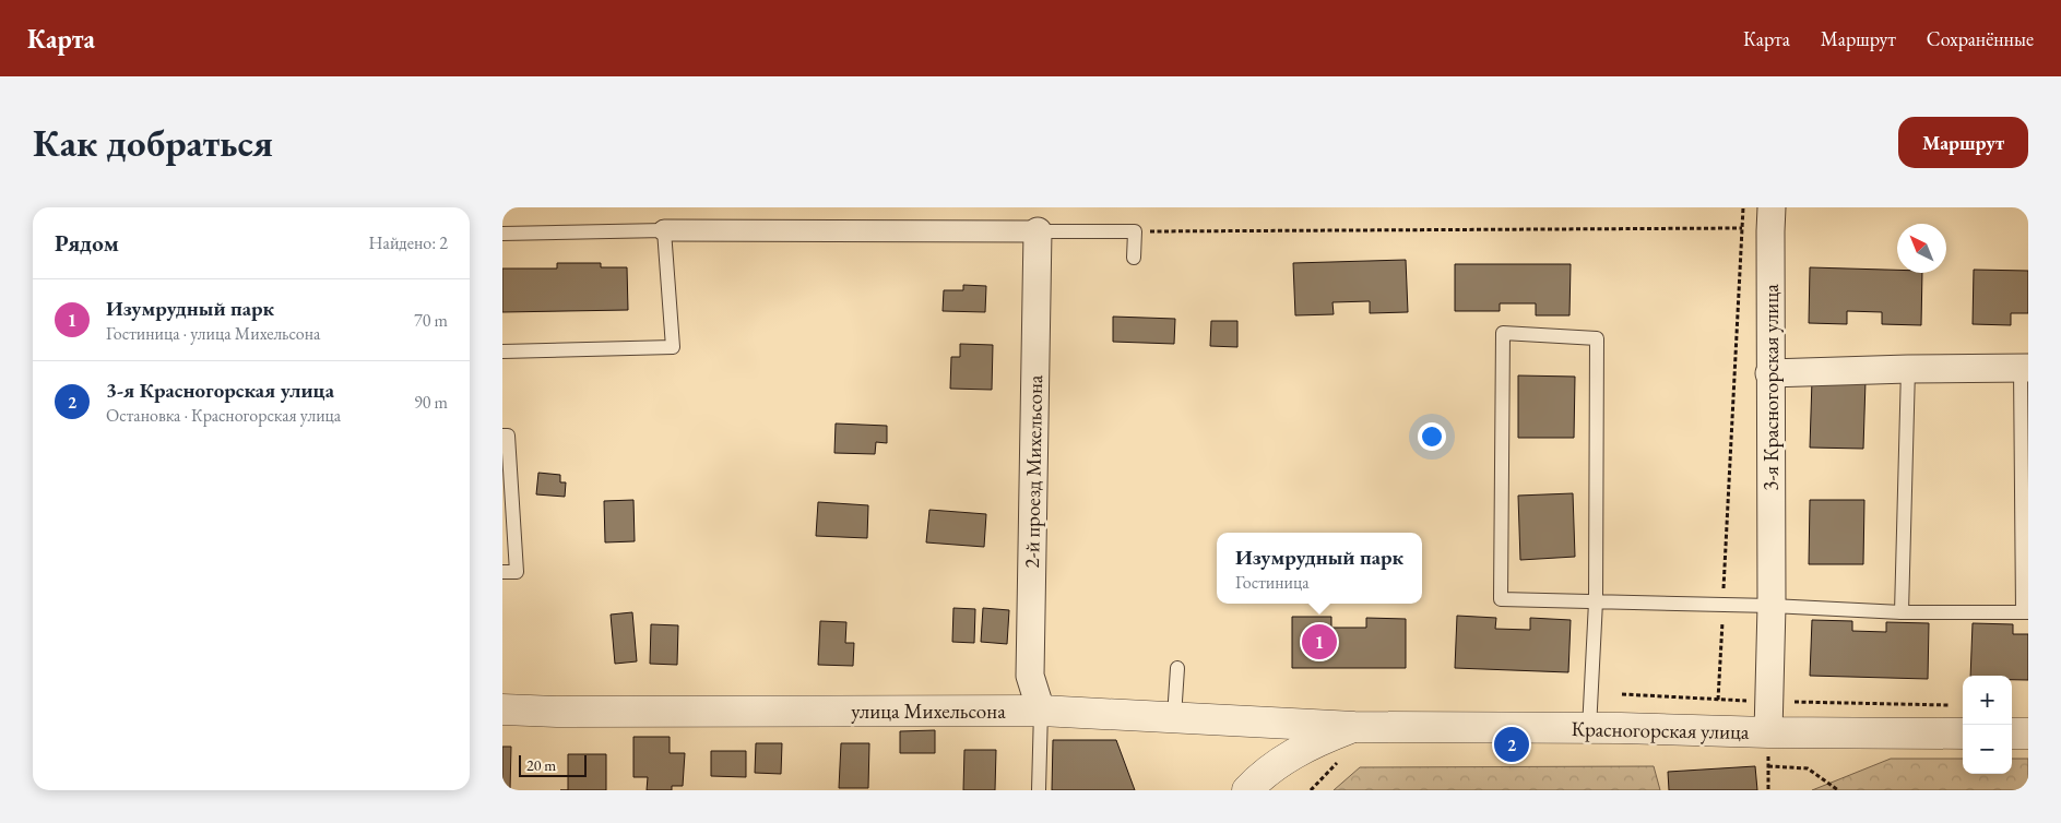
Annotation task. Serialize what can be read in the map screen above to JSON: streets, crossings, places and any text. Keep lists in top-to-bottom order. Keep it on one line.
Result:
{"streets":{"street":["3-я Красногорская улица","2-й проезд Михельсона","улица Михельсона","Красногорская улица"]},"crossings":[["3-я Красногорская улица","Красногорская улица"],["2-й проезд Михельсона","улица Михельсона"],["улица Михельсона","Красногорская улица"]],"scale_bar":"20 m","north":"top left","page":{"header":"Карта","nav":["Карта","Маршрут","Сохранённые"],"buttons":"Маршрут","title":"Как добраться","heading":["Рядом","Найдено: 2"],"list":[{"mark":"1","name":"Изумрудный парк","note":"Гостиница · улица Михельсона","value":"70 m"},{"mark":"2","name":"3-я Красногорская улица","note":"Остановка · Красногорская улица","value":"90 m"}],"popup":["Изумрудный парк","Гостиница"],"pins":["1","2"],"map_buttons":["+","−"],"scale":"20 m"}}
